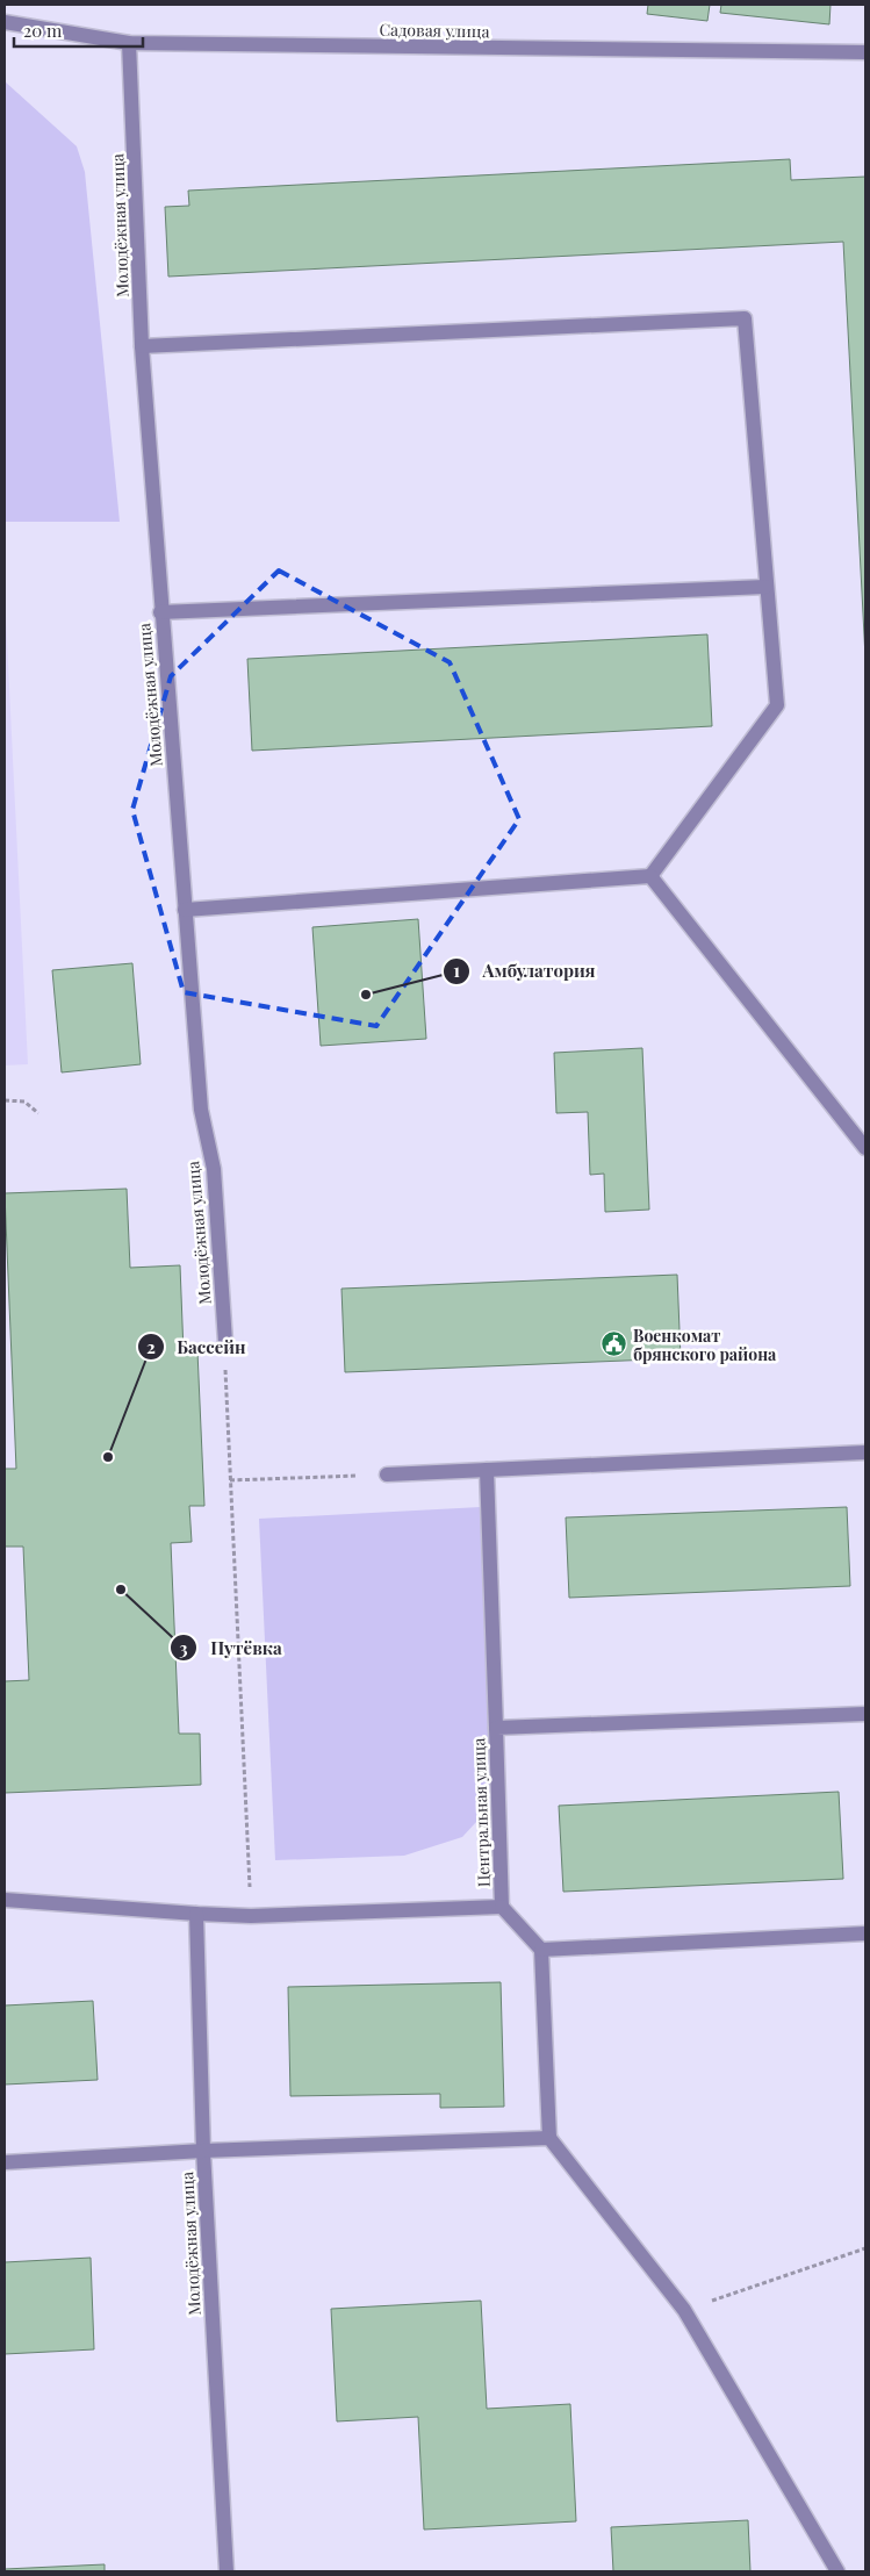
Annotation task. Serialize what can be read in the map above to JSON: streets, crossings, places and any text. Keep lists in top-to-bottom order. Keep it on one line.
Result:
{"streets":{"street":["Садовая улица","Молодёжная улица","Центральная улица"]},"crossings":[["Садовая улица","Молодёжная улица"],["Молодёжная улица","Центральная улица"]],"places":{"other":["Амбулатория","Бассейн","Путёвка"],"public building":["Военкомат брянского района"]},"scale_bar":"20 m"}
